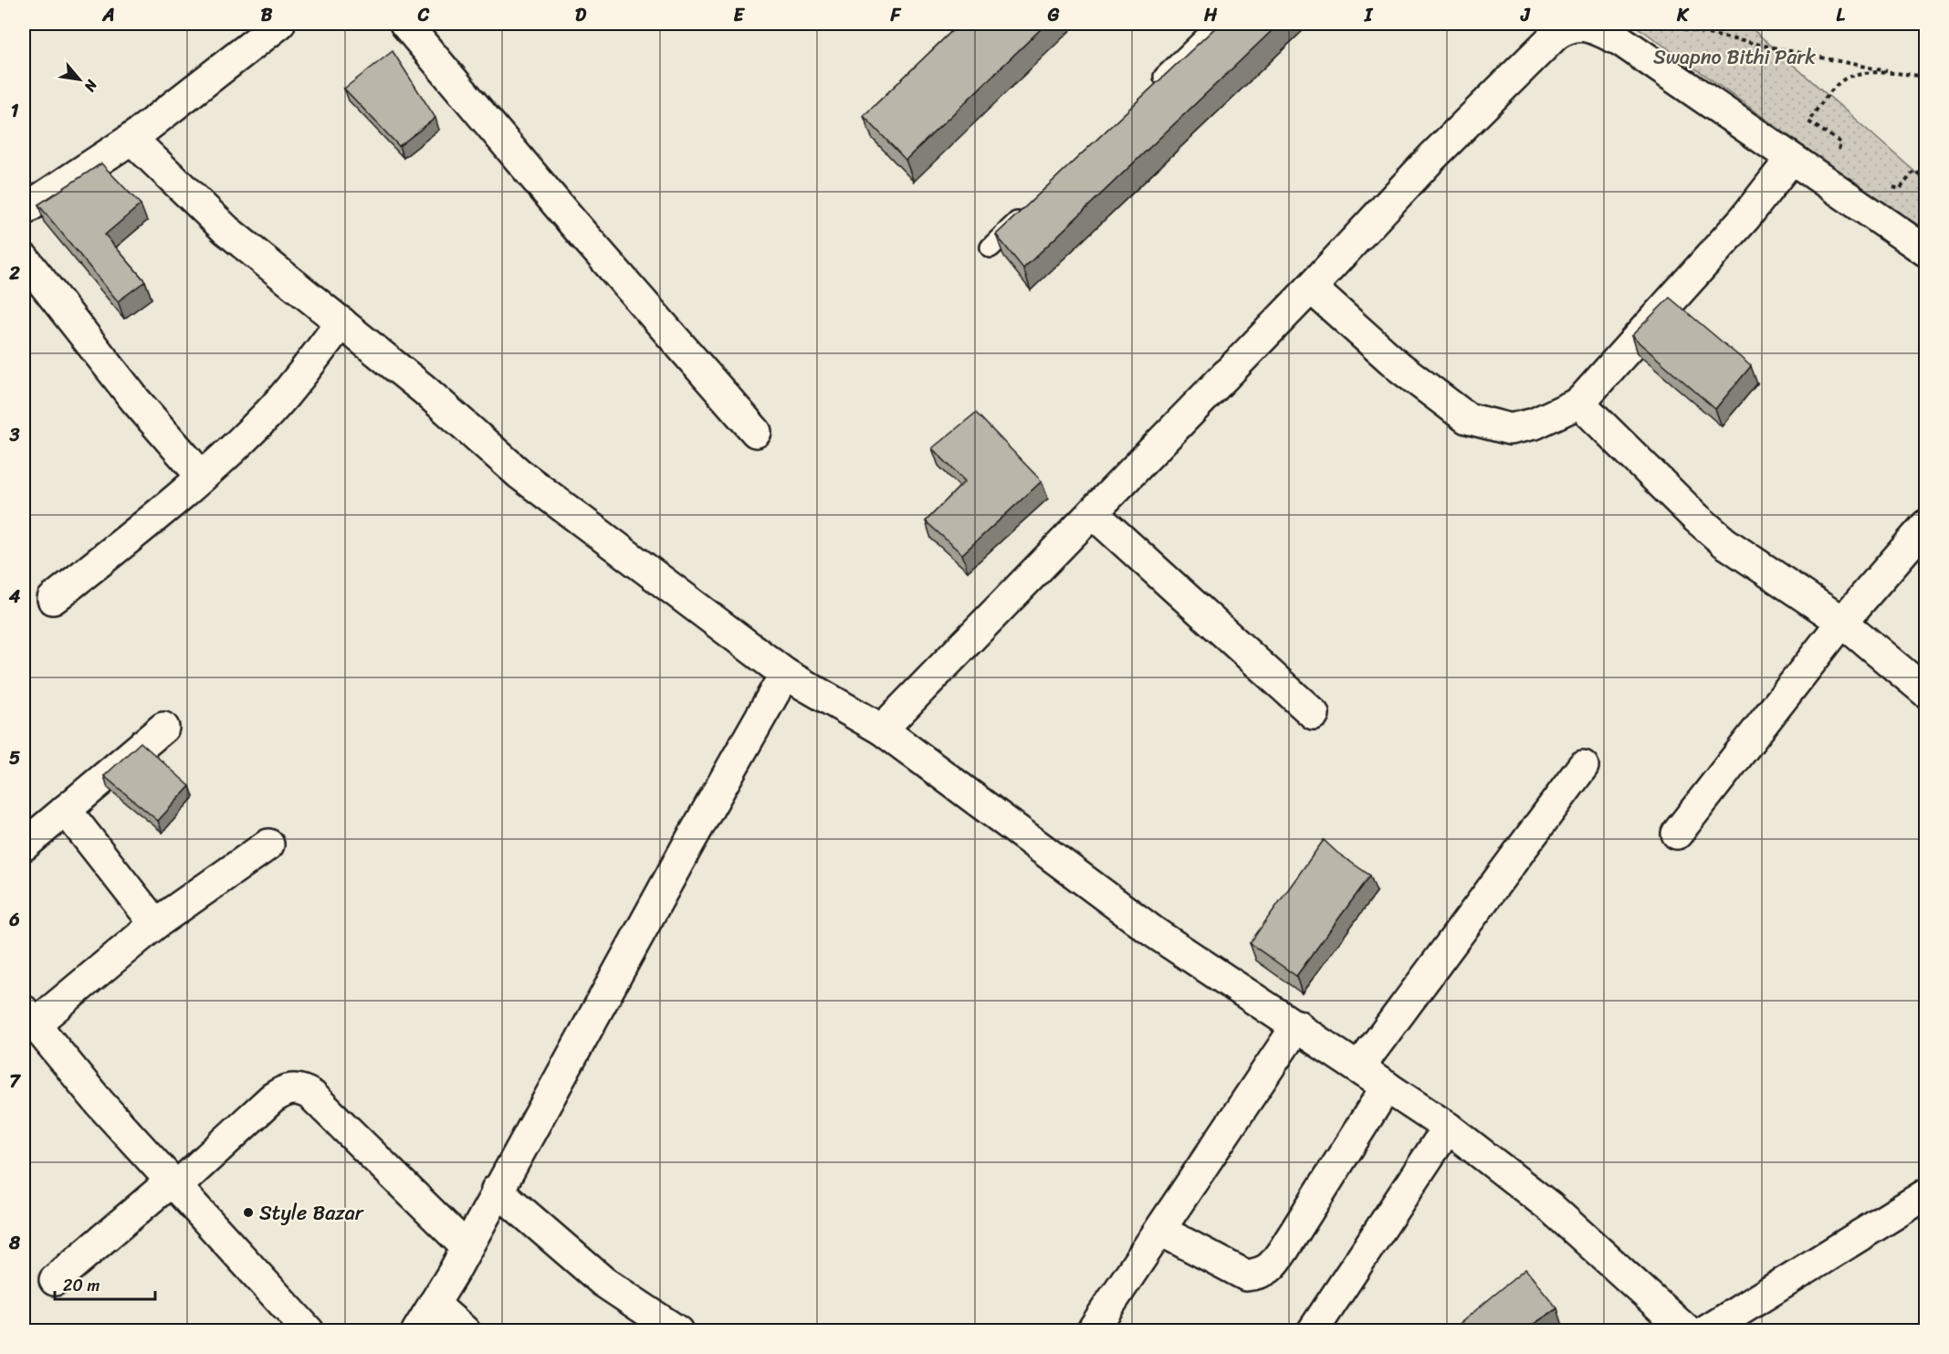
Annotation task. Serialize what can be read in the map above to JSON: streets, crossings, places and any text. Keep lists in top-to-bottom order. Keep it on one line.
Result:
{"parks":["Swapno Bithi Park"],"places":["Style Bazar"],"scale_bar":"20 m","north":"bottom right","grid":{"columns":["A","B","C","D","E","F","G","H","I","J","K","L"],"rows":["1","2","3","4","5","6","7","8"]}}
